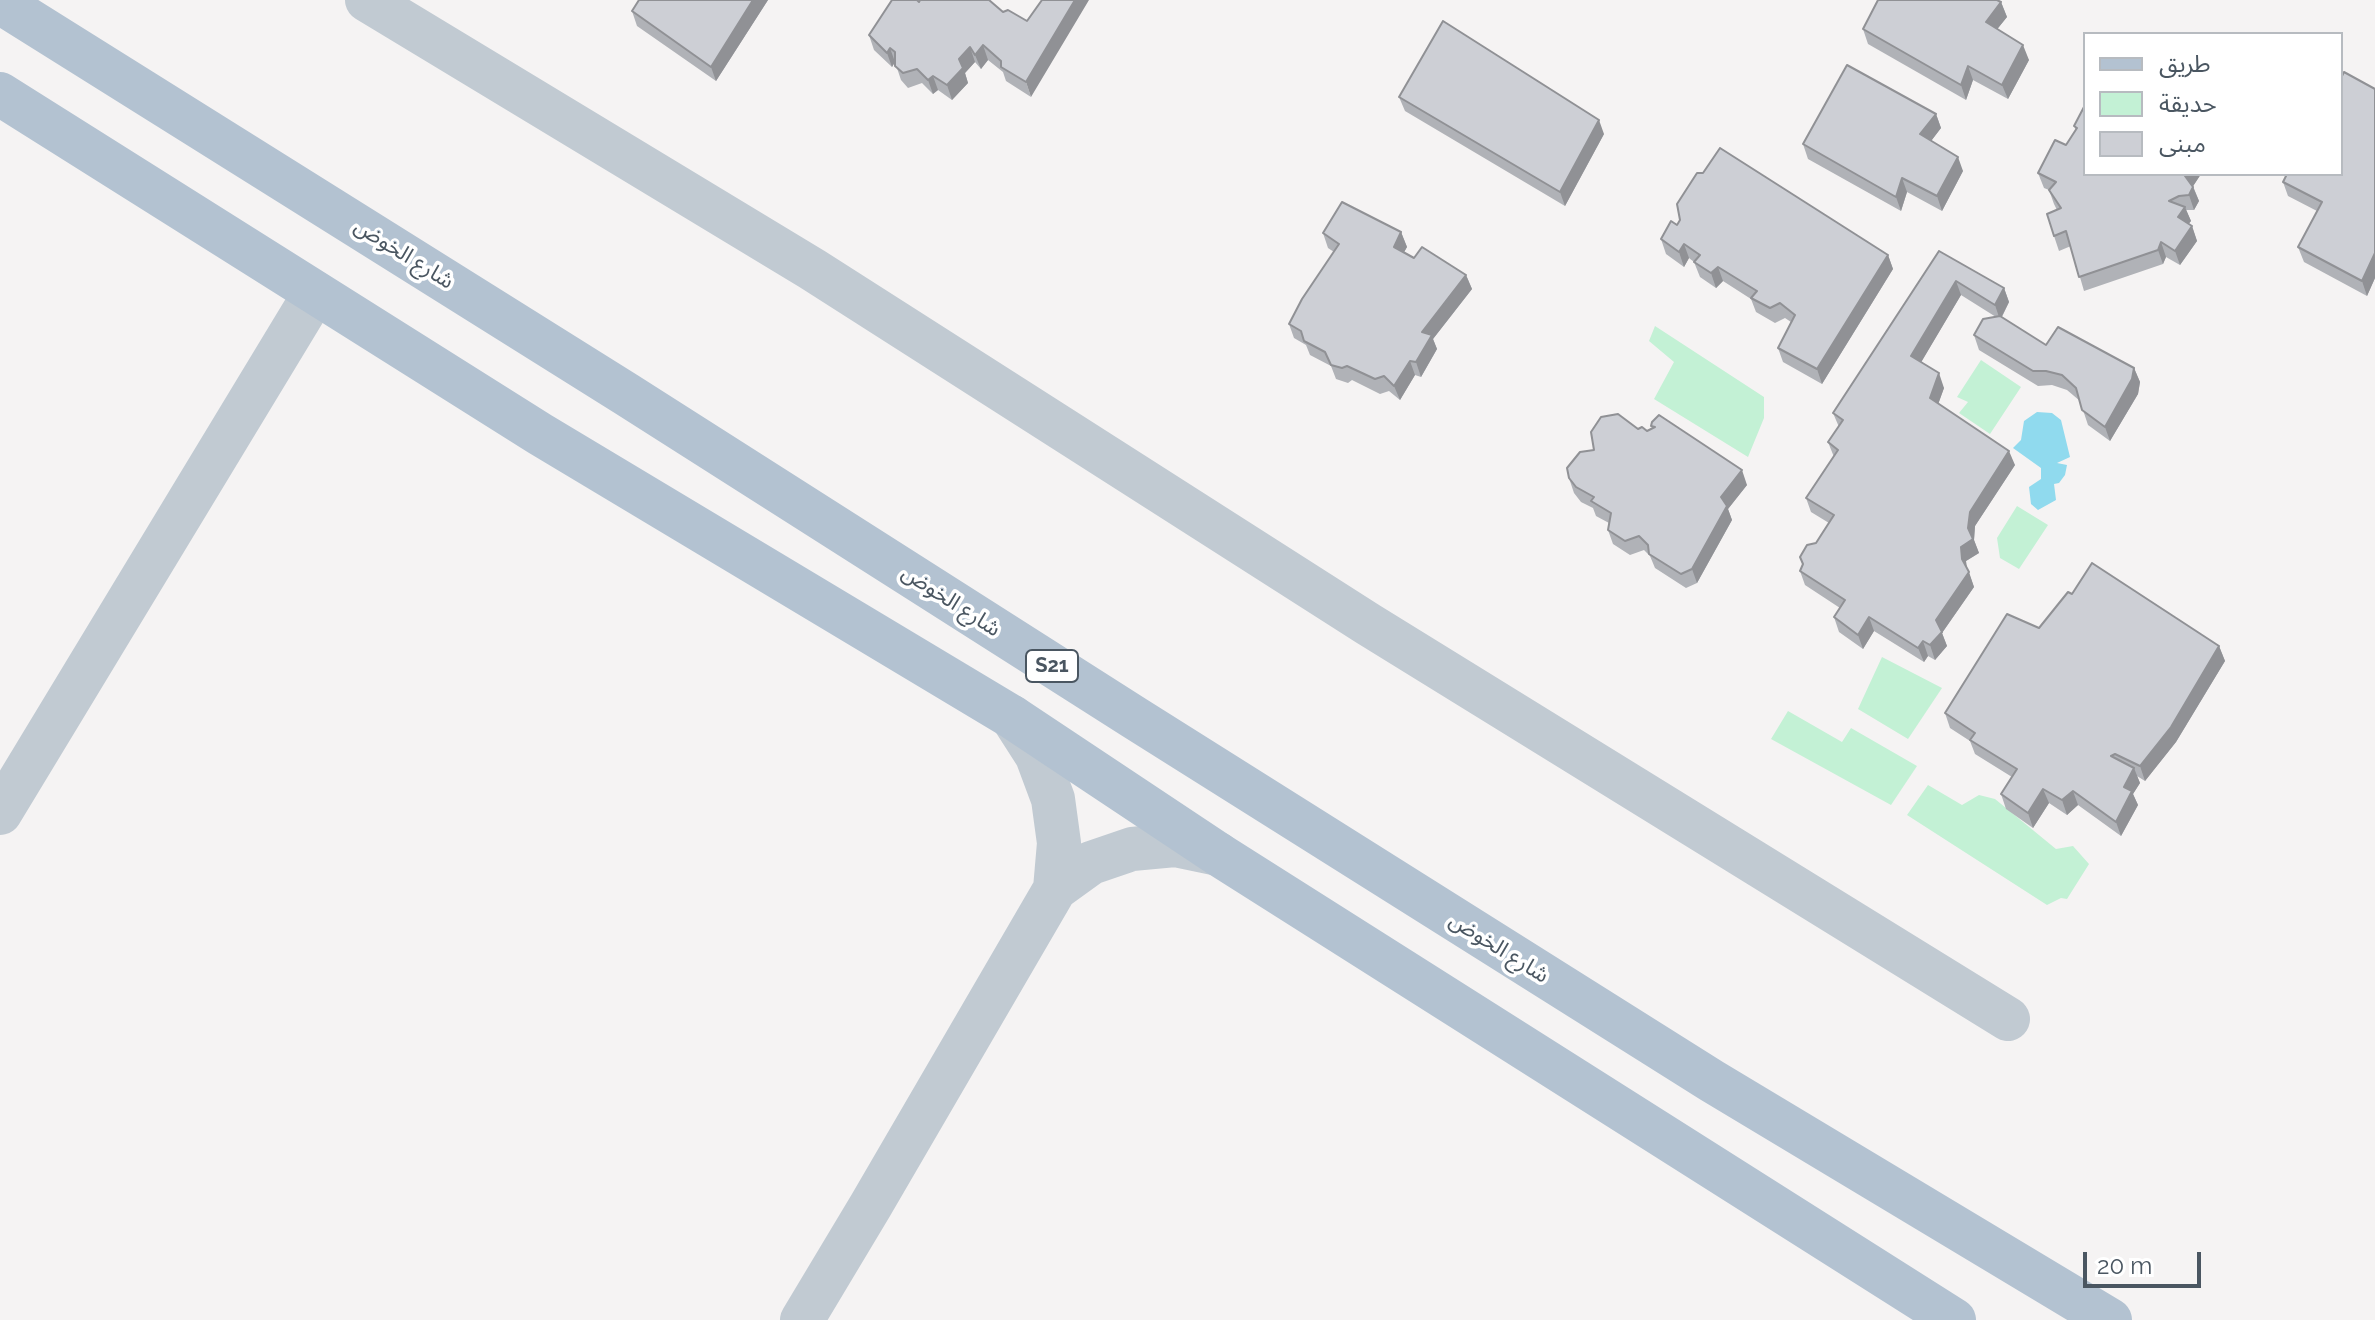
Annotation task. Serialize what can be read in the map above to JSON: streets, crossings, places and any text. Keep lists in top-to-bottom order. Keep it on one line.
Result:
{"streets":{"main road":["شارع الخوض","S21"]},"legend":["طريق","حديقة","مبنى"],"scale_bar":"20 m"}
